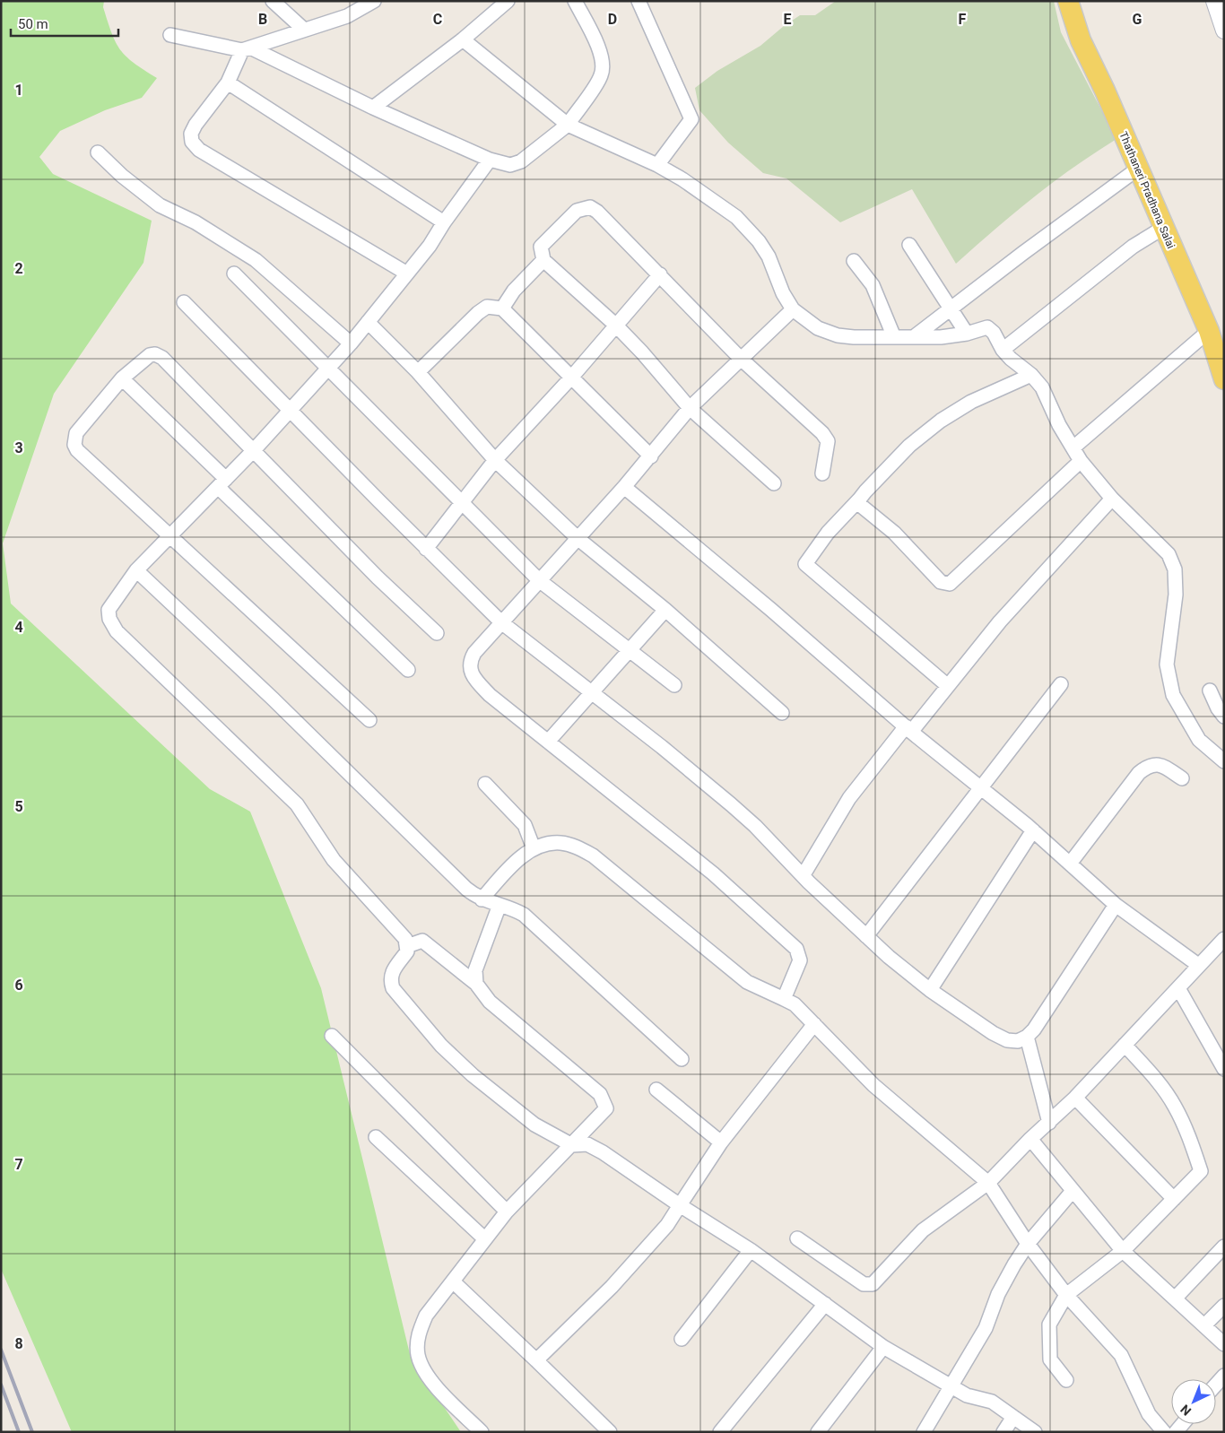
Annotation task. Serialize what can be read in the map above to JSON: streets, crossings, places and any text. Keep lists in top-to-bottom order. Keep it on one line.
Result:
{"streets":{"main road":["Thathaneri Pradhana Salai"]},"scale_bar":"50 m","north":"bottom left","grid":{"columns":["B","C","D","E","F","G"],"rows":["1","2","3","4","5","6","7","8"]}}
